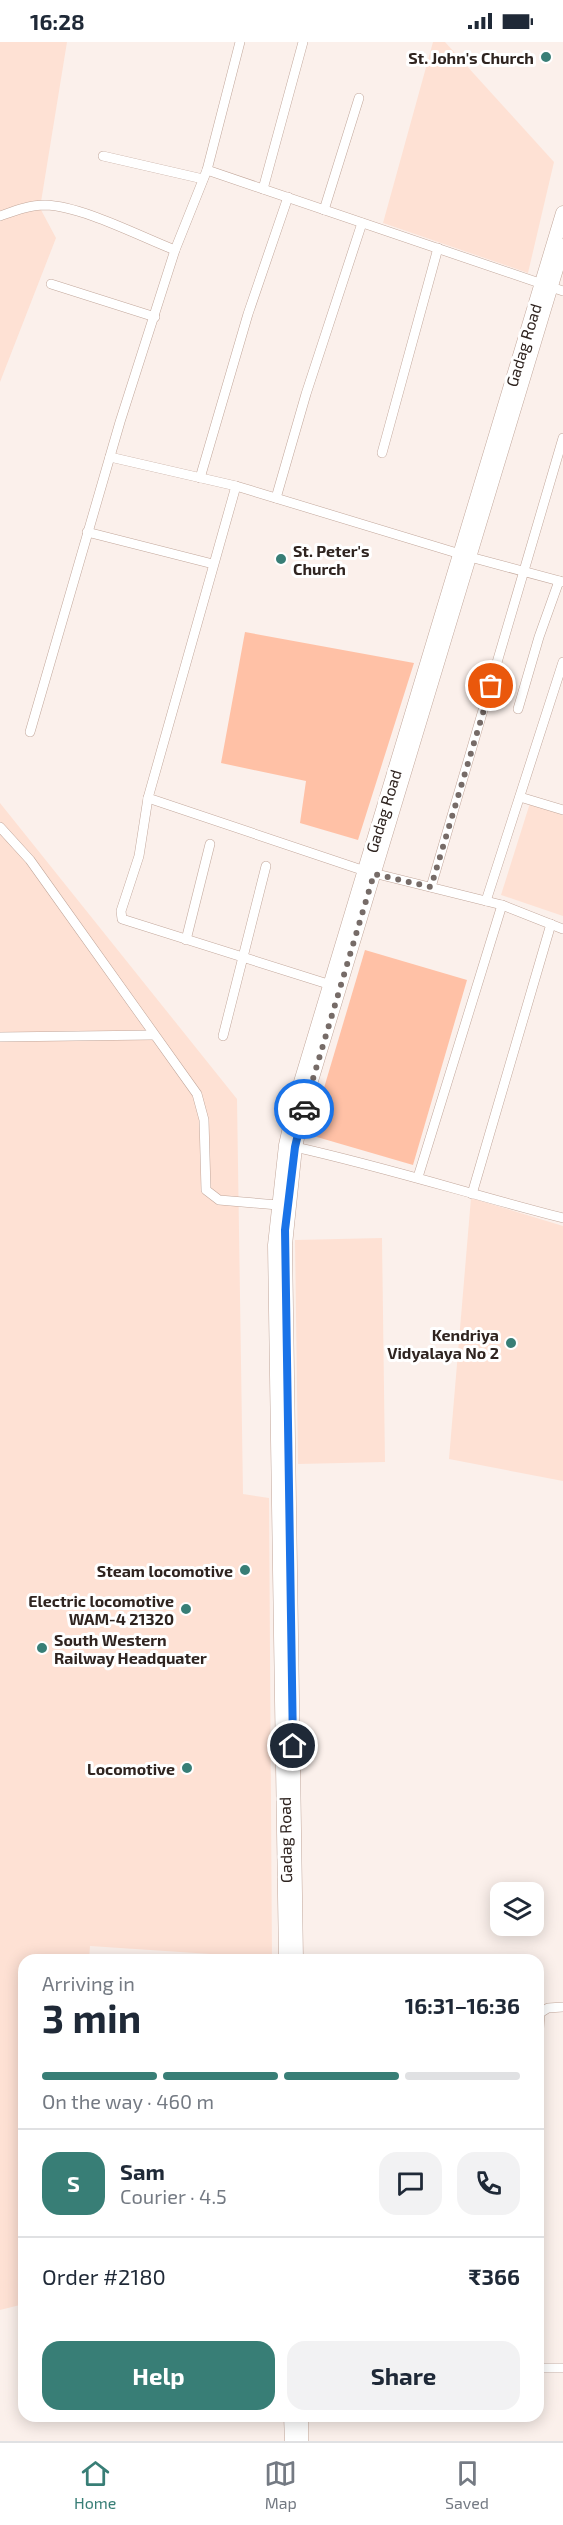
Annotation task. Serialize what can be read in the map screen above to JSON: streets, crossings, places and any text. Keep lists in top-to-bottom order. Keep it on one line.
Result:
{"streets":{"highway":["Gadag Road"]},"places":["St. John's Church","St. Peter's Church","Kendriya Vidyalaya No 2","Steam locomotive","Electric locomotive WAM-4 21320","South Western Railway Headquater","Locomotive"],"page":{"status":"16:28","heading":["3 min","Arriving in","16:31–16:36"],"panel":["Sam","Courier · 4.5","Order #2180","₹366"],"bar":"On the way · 460 m","round":"S","buttons":["Help","Share"],"tabs":["Home","Map","Saved"]}}
